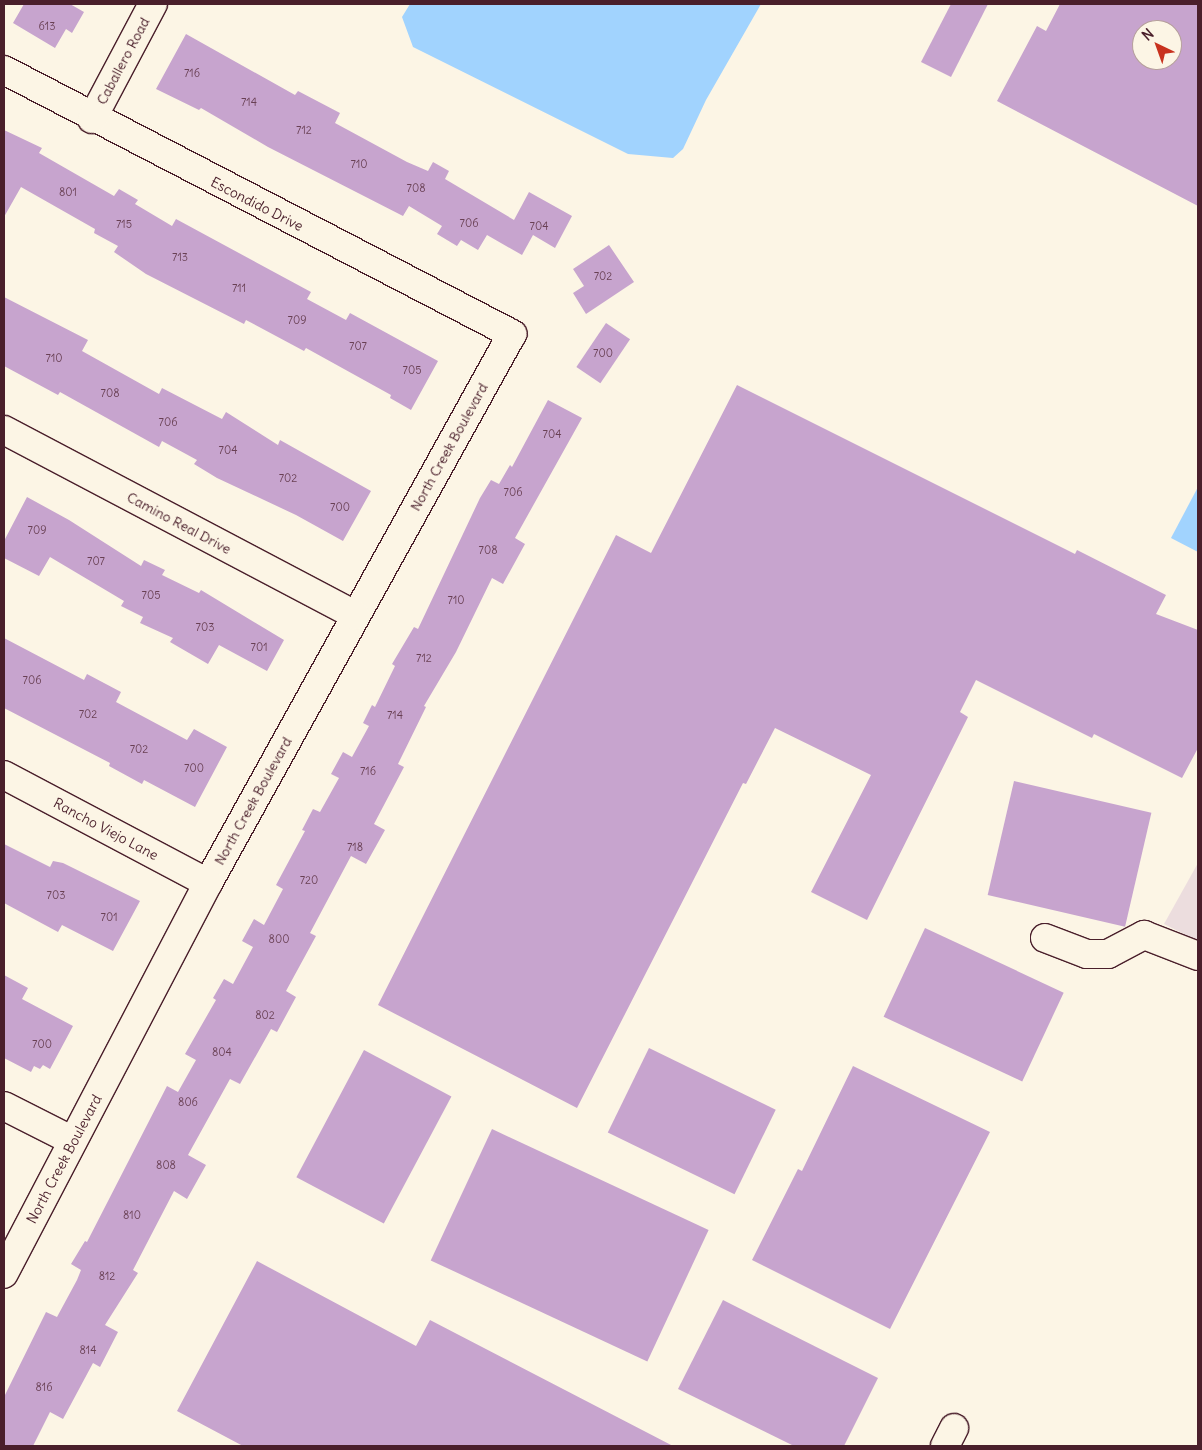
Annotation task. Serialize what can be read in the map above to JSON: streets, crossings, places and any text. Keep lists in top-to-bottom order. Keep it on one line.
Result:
{"streets":{"street":["Caballero Road","Escondido Drive","North Creek Boulevard","Camino Real Drive","Rancho Viejo Lane"]},"crossings":[["Caballero Road","Escondido Drive"],["Escondido Drive","North Creek Boulevard"],["North Creek Boulevard","Camino Real Drive"],["North Creek Boulevard","Rancho Viejo Lane"]],"house_numbers":["613","716","714","712","710","708","801","706","715","704","713","702","711","709","707","700","710","705","708","706","704","704","702","706","700","709","708","707","705","710","703","701","712","706","702","714","702","700","716","718","720","703","701","800","802","700","804","806","808","810","812","814","816"],"north":"top left"}
